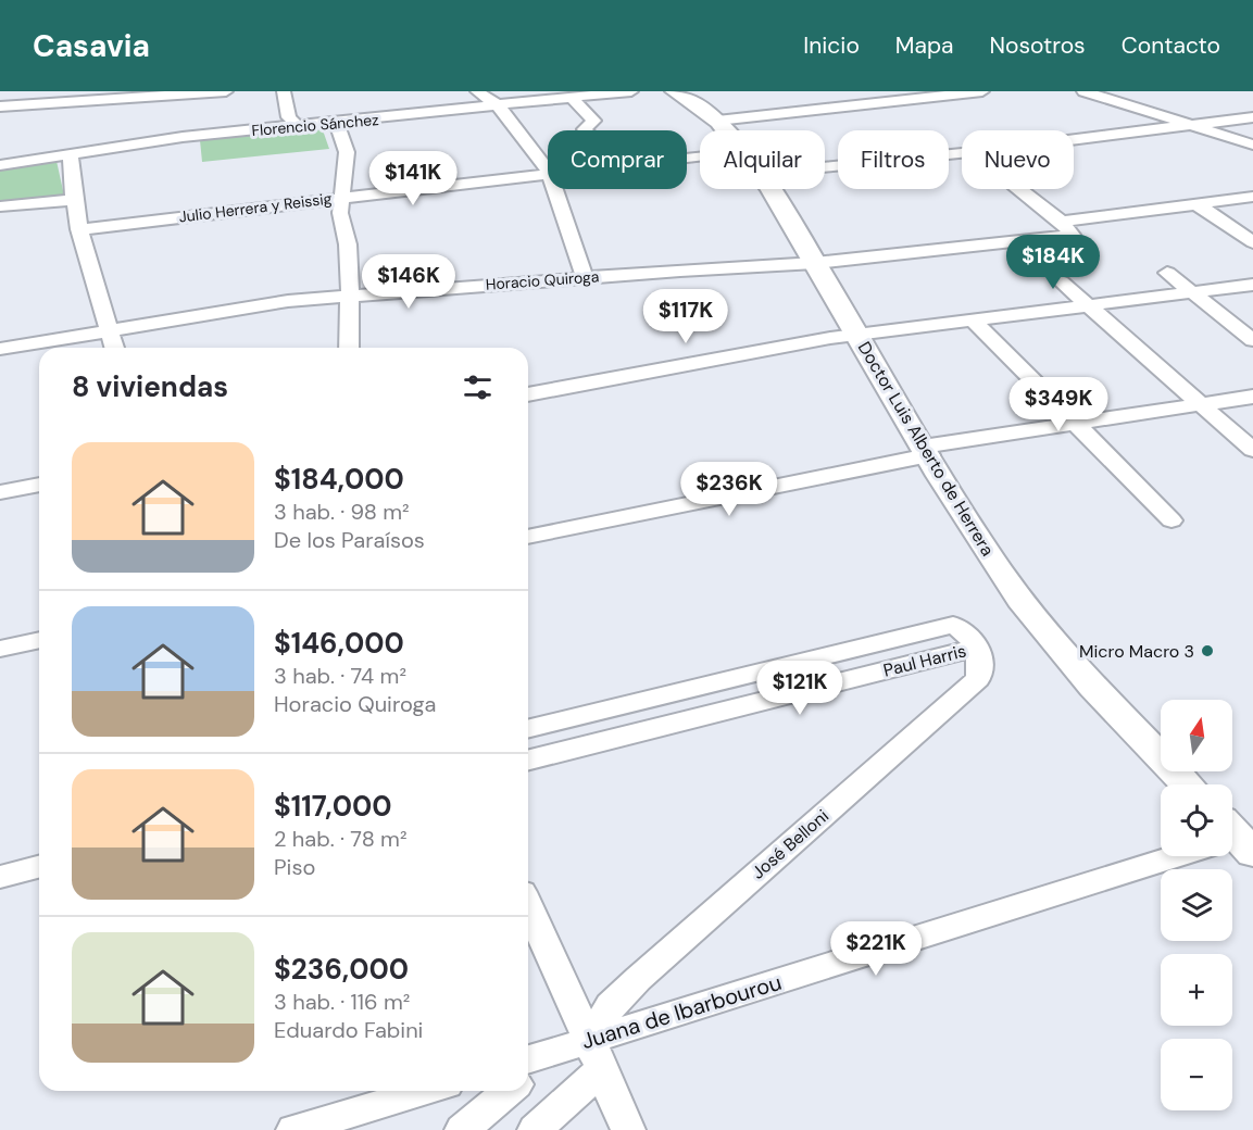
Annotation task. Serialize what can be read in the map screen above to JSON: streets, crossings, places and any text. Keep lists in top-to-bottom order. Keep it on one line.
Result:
{"streets":{"street":["Florencio Sánchez","Julio Herrera y Reissig","Horacio Quiroga","Doctor Luis Alberto de Herrera","Paul Harris","José Belloni","Juana de Ibarbourou"]},"crossings":[["Horacio Quiroga","Doctor Luis Alberto de Herrera"],["Paul Harris","José Belloni"],["José Belloni","Juana de Ibarbourou"]],"places":["Micro Macro 3"],"north":"top","page":{"header":"Casavia","nav":["Inicio","Mapa","Nosotros","Contacto"],"chip":["Comprar","Alquilar","Filtros","Nuevo"],"price":["$141K","$184K","$146K","$117K","$349K","$236K","$121K","$221K"],"heading":"8 viviendas","list":[{"name":"$184,000","note":"3 hab. · 98 m² · De los Paraísos"},{"name":"$146,000","note":"3 hab. · 74 m² · Horacio Quiroga"},{"name":"$117,000","note":"2 hab. · 78 m² · Piso"},{"name":"$236,000","note":"3 hab. · 116 m² · Eduardo Fabini"}],"map_buttons":["+","−"]}}
